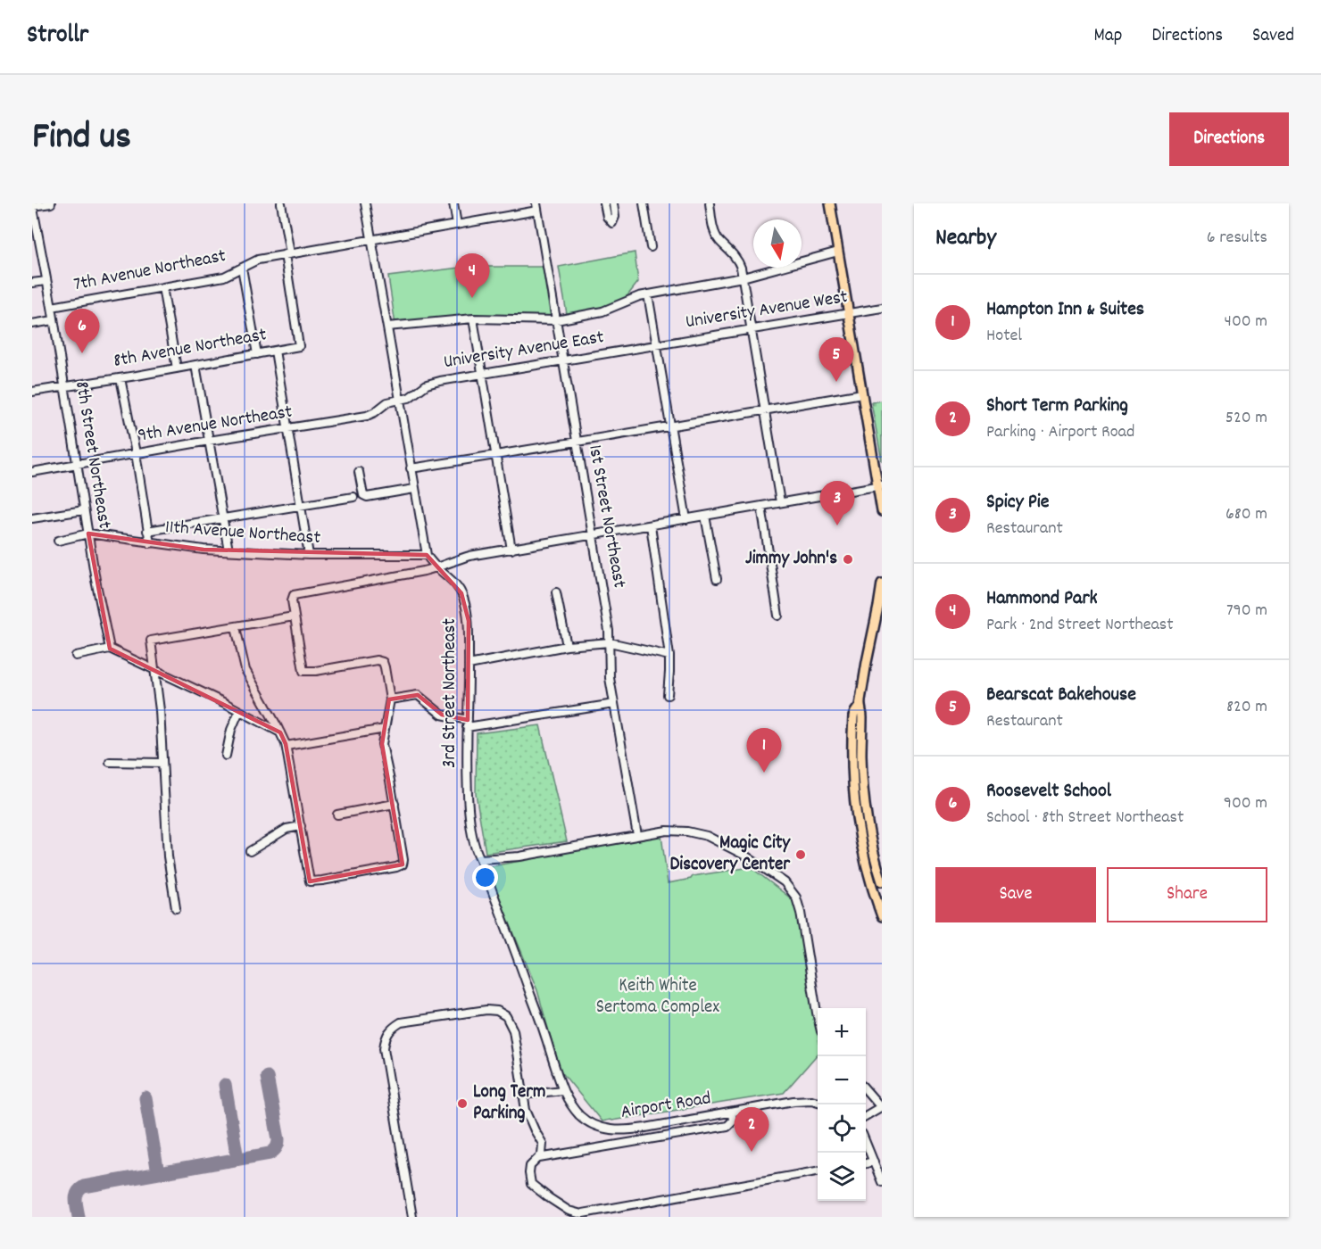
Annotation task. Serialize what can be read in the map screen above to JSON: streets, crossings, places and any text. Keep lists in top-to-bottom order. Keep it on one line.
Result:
{"streets":{"street":["7th Avenue Northeast","University Avenue West","8th Avenue Northeast","University Avenue East","9th Avenue Northeast","8th Street Northeast","1st Street Northeast","11th Avenue Northeast","3rd Street Northeast","Airport Road"]},"crossings":[["7th Avenue Northeast","8th Avenue Northeast"],["7th Avenue Northeast","8th Street Northeast"],["7th Avenue Northeast","1st Street Northeast"],["7th Avenue Northeast","3rd Street Northeast"],["University Avenue West","University Avenue East"],["8th Avenue Northeast","8th Street Northeast"],["University Avenue East","9th Avenue Northeast"],["University Avenue East","1st Street Northeast"],["University Avenue East","3rd Street Northeast"],["9th Avenue Northeast","8th Street Northeast"],["9th Avenue Northeast","3rd Street Northeast"],["8th Street Northeast","11th Avenue Northeast"],["11th Avenue Northeast","3rd Street Northeast"],["3rd Street Northeast","Airport Road"]],"parks":["Keith White Sertoma Complex"],"places":["Jimmy John's","Magic City Discovery Center","Long Term Parking"],"north":"bottom","page":{"header":"Strollr","nav":["Map","Directions","Saved"],"title":"Find us","buttons":["Directions",["Save","Share"]],"heading":["Nearby","6 results"],"pins":["4","6","5","3","1","2"],"list":[{"mark":"1","name":"Hampton Inn & Suites","note":"Hotel","value":"400 m"},{"mark":"2","name":"Short Term Parking","note":"Parking · Airport Road","value":"520 m"},{"mark":"3","name":"Spicy Pie","note":"Restaurant","value":"680 m"},{"mark":"4","name":"Hammond Park","note":"Park · 2nd Street Northeast","value":"790 m"},{"mark":"5","name":"Bearscat Bakehouse","note":"Restaurant","value":"820 m"},{"mark":"6","name":"Roosevelt School","note":"School · 8th Street Northeast","value":"900 m"}],"map_buttons":["+","−"]}}
